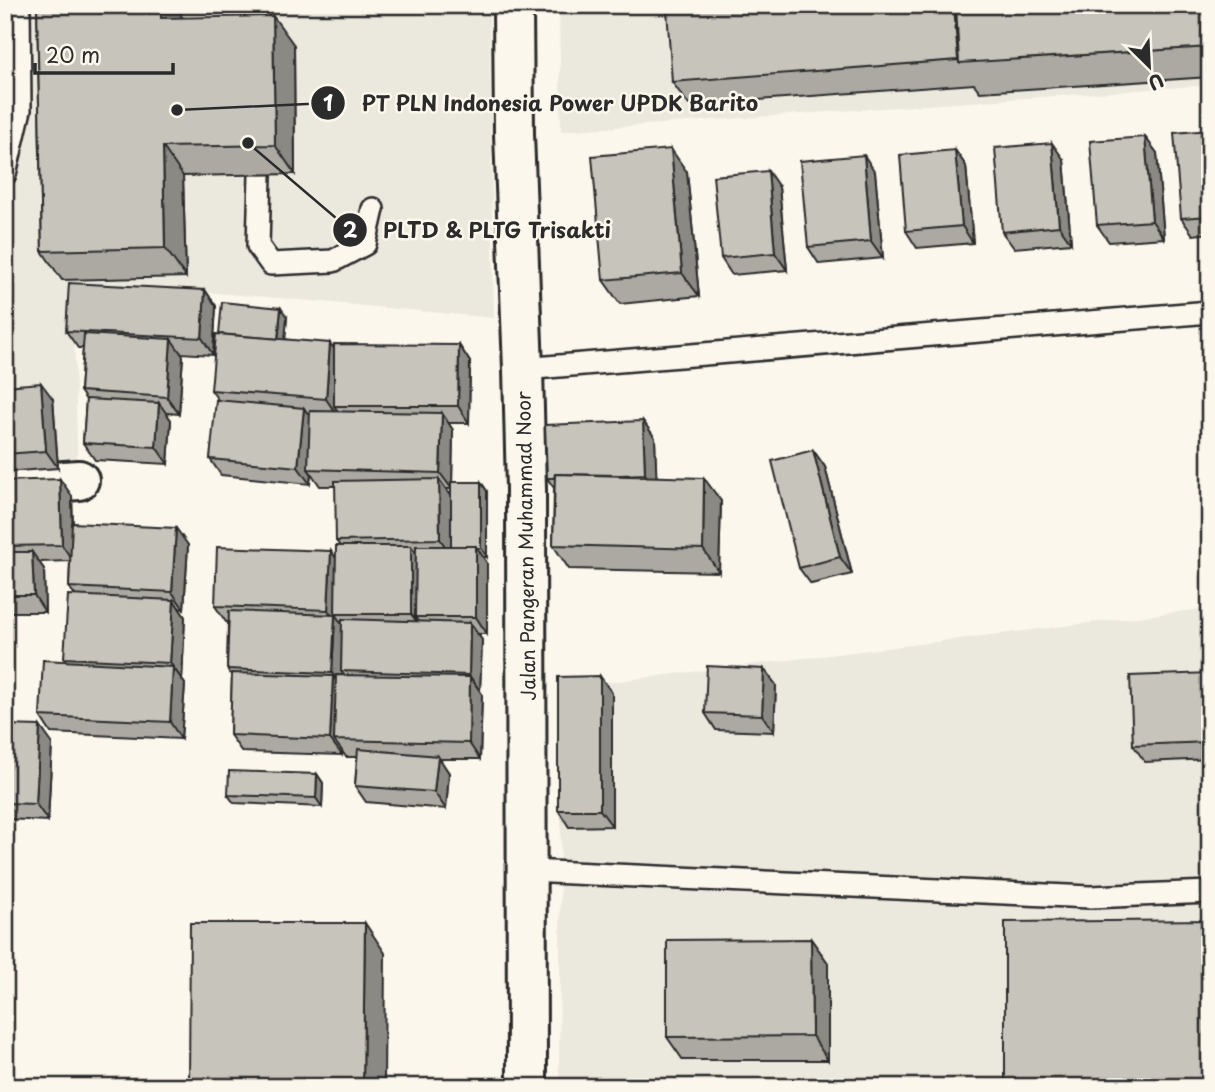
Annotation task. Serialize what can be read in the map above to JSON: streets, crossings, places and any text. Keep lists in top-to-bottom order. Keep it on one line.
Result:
{"streets":{"main road":["Jalan Pangeran Muhammad Noor"]},"places":["PT PLN Indonesia Power UPDK Barito","PLTD & PLTG Trisakti"],"scale_bar":"20 m","north":"bottom right"}
